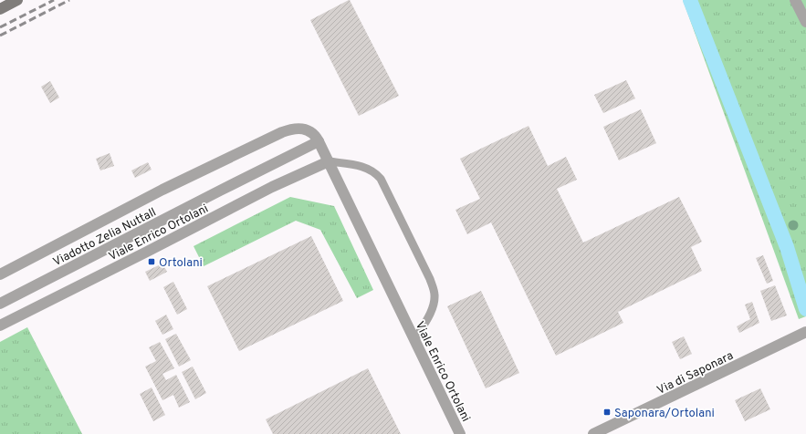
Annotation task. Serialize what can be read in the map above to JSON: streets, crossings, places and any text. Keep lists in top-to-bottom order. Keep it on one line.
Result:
{"streets":{"street":["Viale Enrico Ortolani","Viadotto Zelia Nuttall","Via di Saponara"]},"crossings":[["Viale Enrico Ortolani","Viadotto Zelia Nuttall"]],"places":{"transit":["Ortolani","Saponara/Ortolani"]}}
